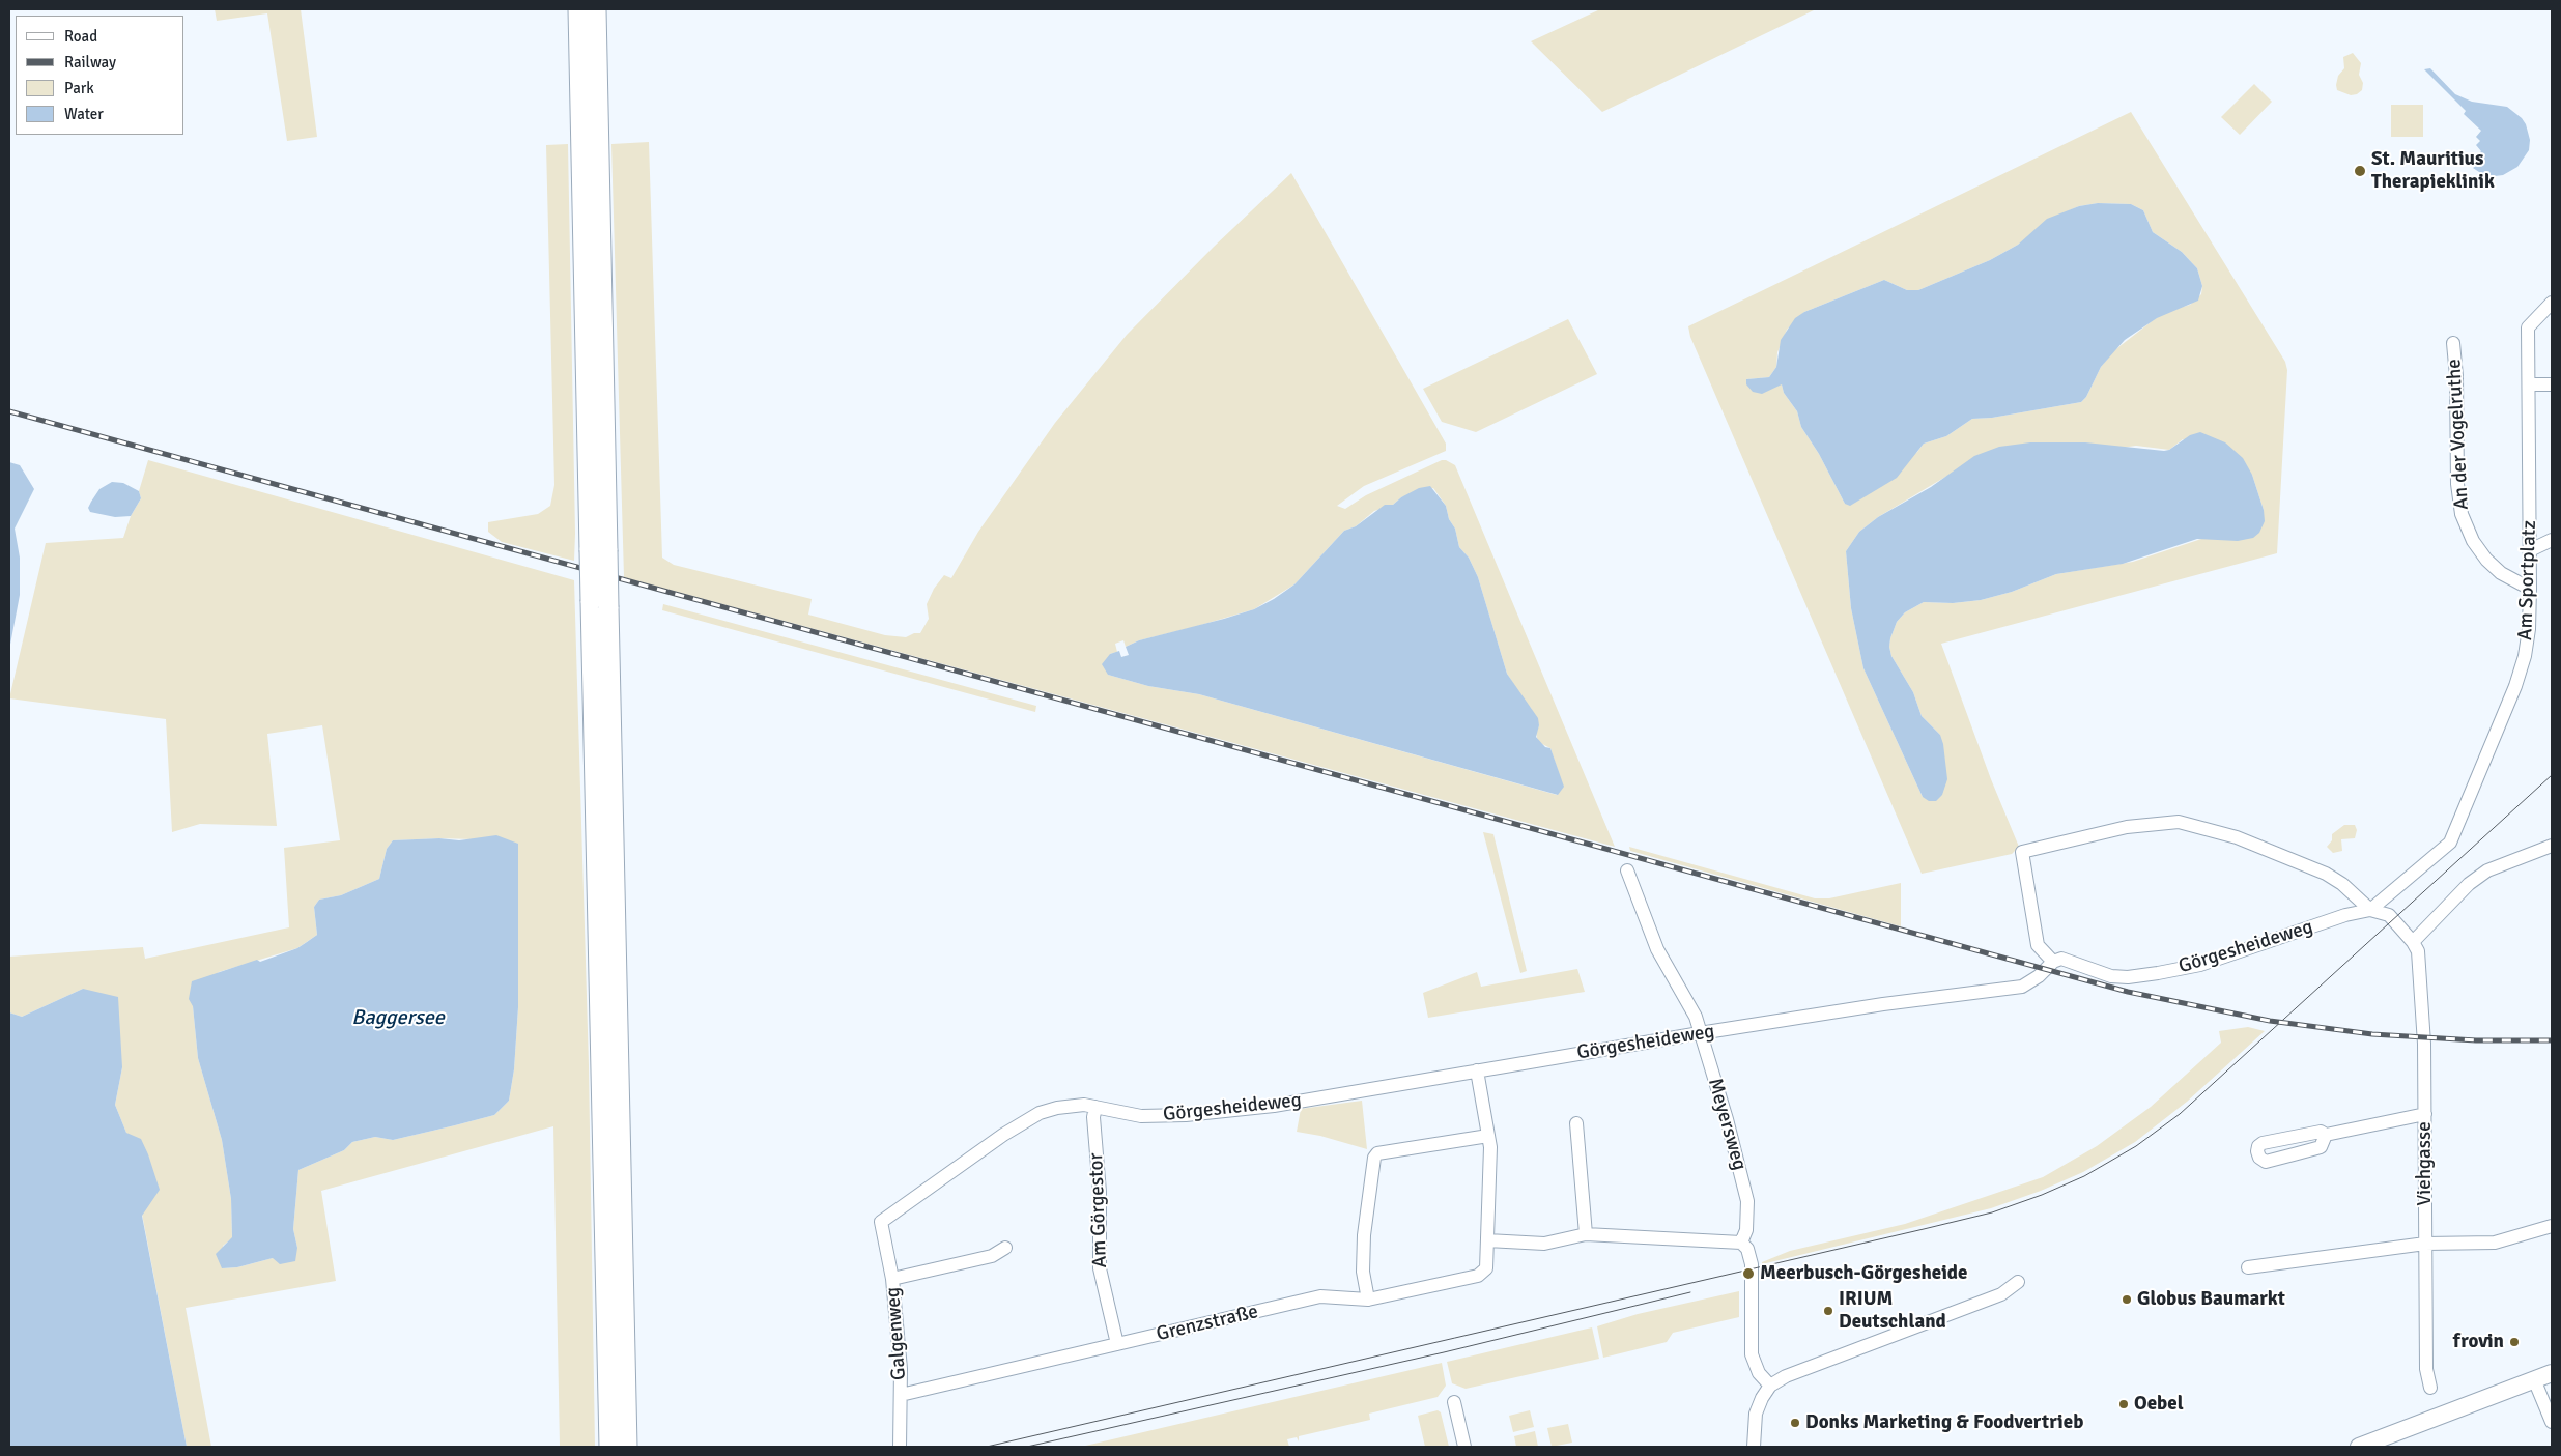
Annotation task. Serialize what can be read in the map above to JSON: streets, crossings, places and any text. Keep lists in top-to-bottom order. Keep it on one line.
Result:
{"streets":{"street":["An der Vogelruthe","Am Sportplatz","Görgesheideweg","Meyersweg","Viehgasse","Am Görgestor","Grenzstraße","Galgenweg"]},"crossings":[["An der Vogelruthe","Am Sportplatz"],["Am Sportplatz","Görgesheideweg"],["Görgesheideweg","Meyersweg"],["Görgesheideweg","Am Görgestor"],["Görgesheideweg","Galgenweg"],["Am Görgestor","Grenzstraße"],["Grenzstraße","Galgenweg"]],"water":["Baggersee"],"places":["St. Mauritius Therapieklinik","Meerbusch-Görgesheide","Globus Baumarkt","IRIUM Deutschland","frovin","Oebel","Donks Marketing & Foodvertrieb"],"legend":["Road","Railway","Park","Water"]}
